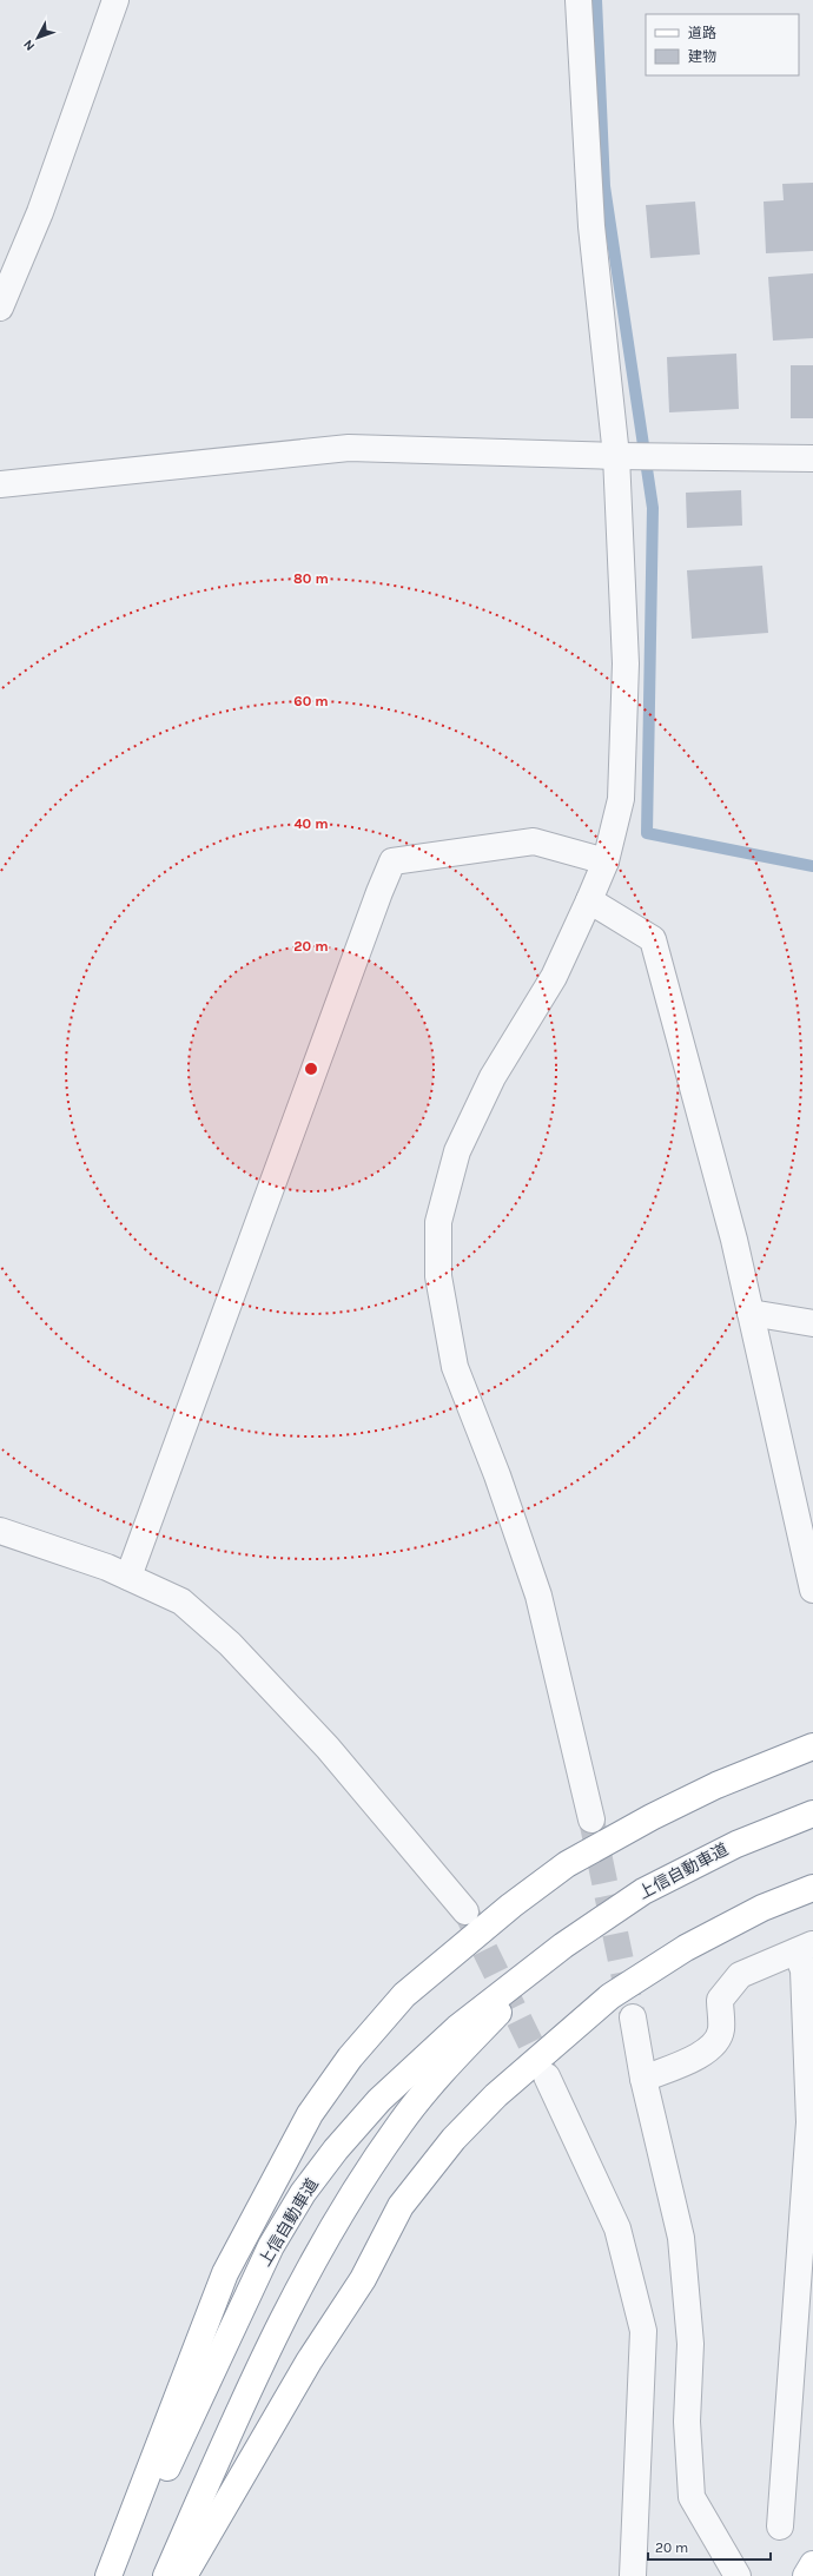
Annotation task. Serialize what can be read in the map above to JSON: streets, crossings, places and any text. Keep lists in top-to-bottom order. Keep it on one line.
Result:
{"streets":{"main road":["上信自動車道"]},"legend":["道路","建物"],"scale_bar":"20 m","north":"bottom left","rings":["80 m","60 m","40 m","20 m"]}
